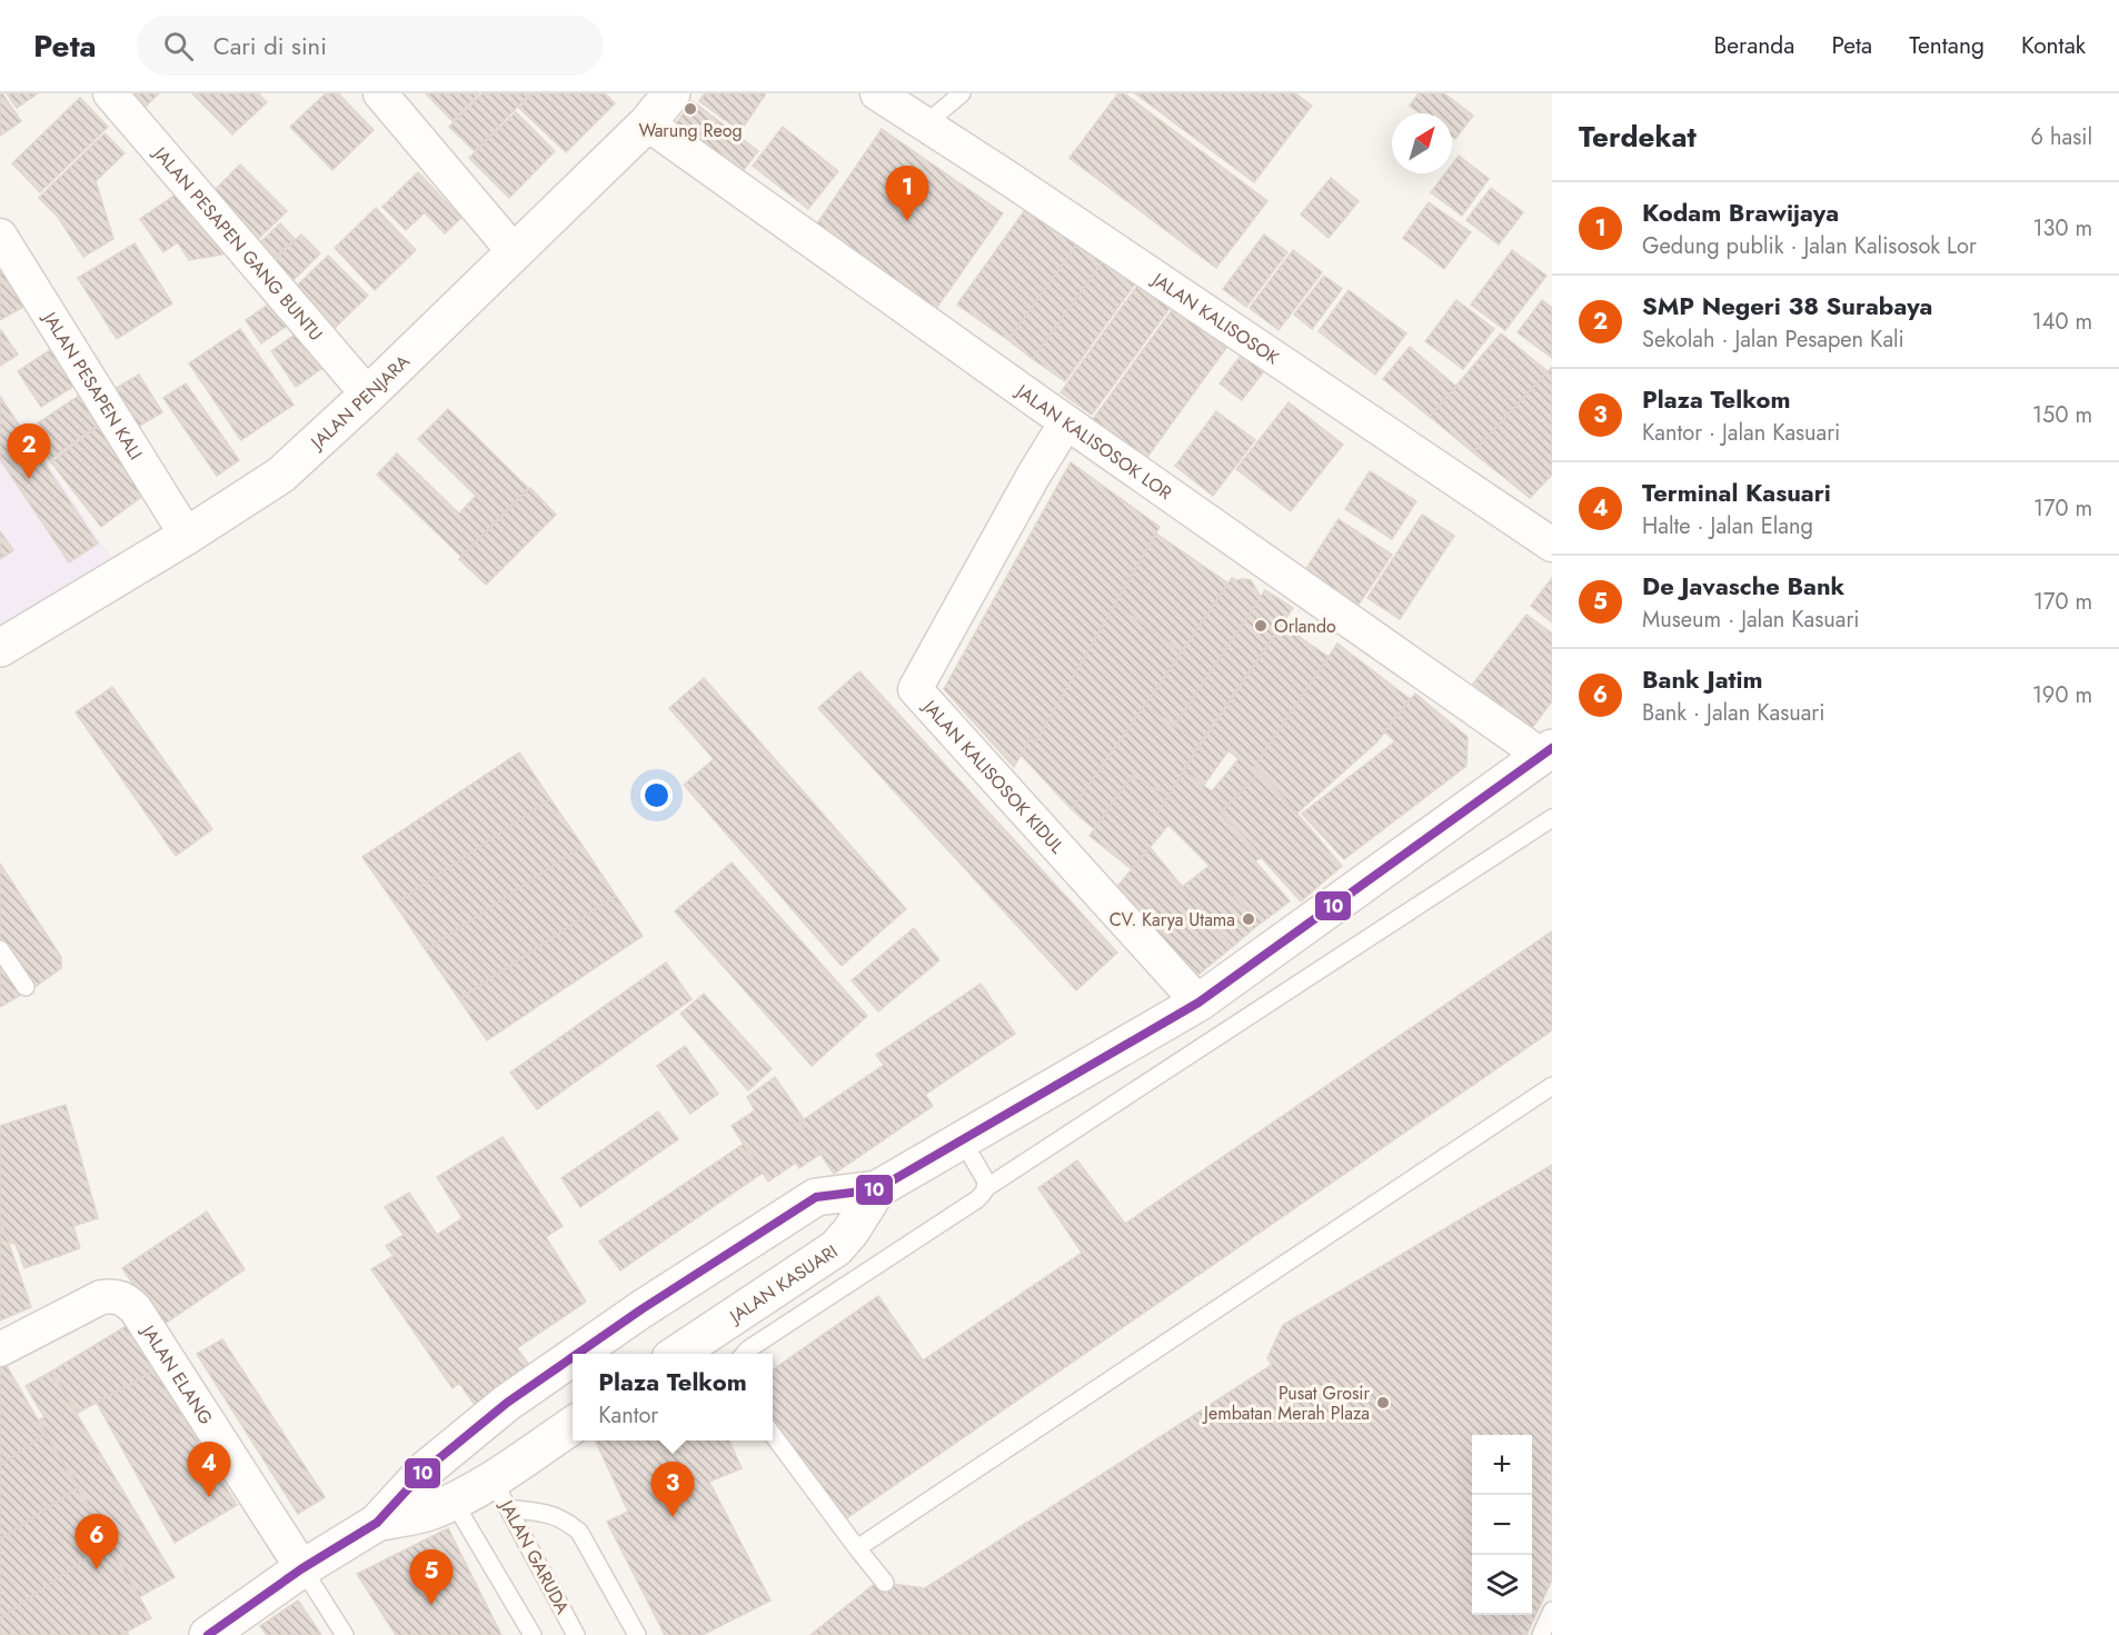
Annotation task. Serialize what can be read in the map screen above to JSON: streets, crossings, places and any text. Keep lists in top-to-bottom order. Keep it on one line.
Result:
{"streets":{"street":["JALAN PESAPEN GANG BUNTU","JALAN KALISOSOK","JALAN PESAPEN KALI","JALAN PENJARA","JALAN KALISOSOK LOR","JALAN KALISOSOK KIDUL","JALAN KASUARI","JALAN ELANG"],"lane":["JALAN GARUDA"]},"crossings":[["JALAN PESAPEN GANG BUNTU","JALAN PENJARA"],["JALAN PESAPEN KALI","JALAN PENJARA"],["JALAN PENJARA","JALAN KALISOSOK LOR"],["JALAN KALISOSOK LOR","JALAN KALISOSOK KIDUL"],["JALAN KALISOSOK LOR","JALAN KASUARI"],["JALAN KALISOSOK KIDUL","JALAN KASUARI"],["JALAN KASUARI","JALAN ELANG"],["JALAN KASUARI","JALAN GARUDA"]],"places":["Warung Reog","Orlando","CV. Karya Utama","Pusat Grosir Jembatan Merah Plaza"],"lines":["transit line 10"],"north":"top right","page":{"header":"Peta","search":"Cari di sini","nav":["Beranda","Peta","Tentang","Kontak"],"heading":["Terdekat","6 hasil"],"pins":["1","2","4","3","6","5"],"list":[{"mark":"1","name":"Kodam Brawijaya","note":"Gedung publik · Jalan Kalisosok Lor","value":"130 m"},{"mark":"2","name":"SMP Negeri 38 Surabaya","note":"Sekolah · Jalan Pesapen Kali","value":"140 m"},{"mark":"3","name":"Plaza Telkom","note":"Kantor · Jalan Kasuari","value":"150 m"},{"mark":"4","name":"Terminal Kasuari","note":"Halte · Jalan Elang","value":"170 m"},{"mark":"5","name":"De Javasche Bank","note":"Museum · Jalan Kasuari","value":"170 m"},{"mark":"6","name":"Bank Jatim","note":"Bank · Jalan Kasuari","value":"190 m"}],"popup":["Plaza Telkom","Kantor"],"map_buttons":["+","−"]}}
